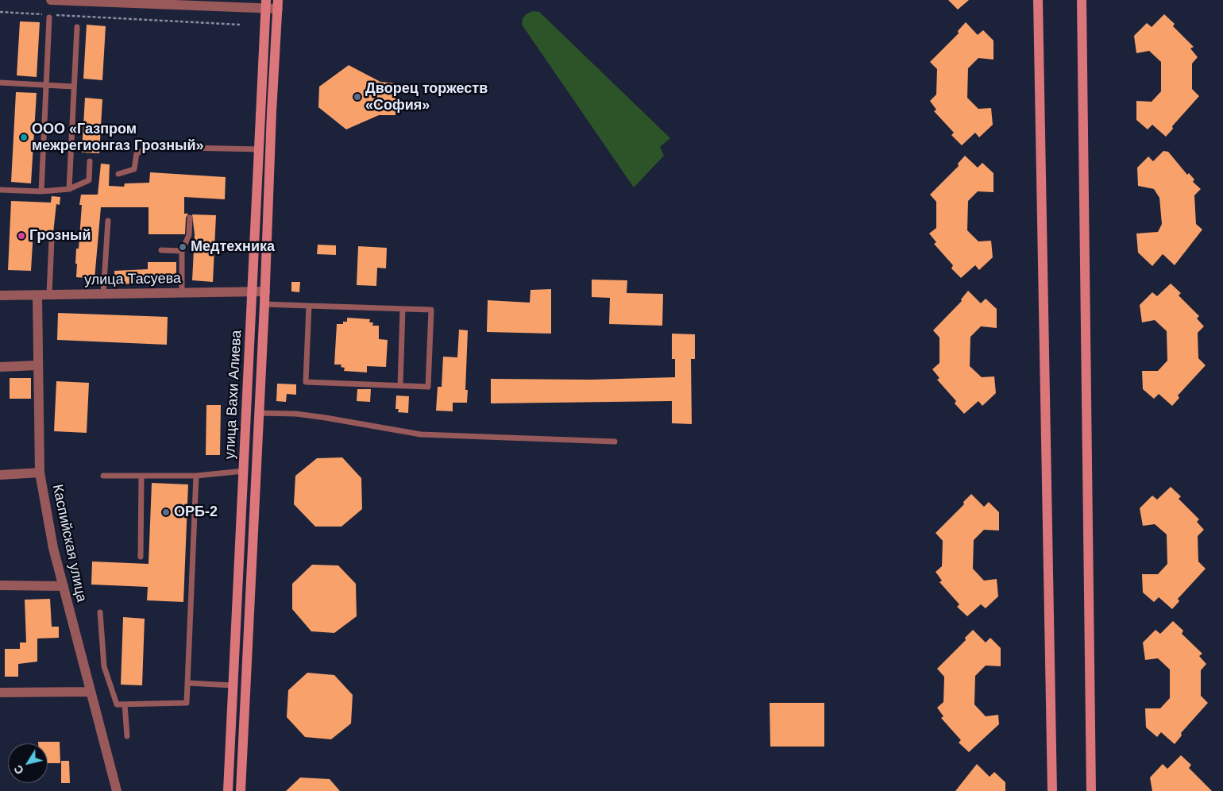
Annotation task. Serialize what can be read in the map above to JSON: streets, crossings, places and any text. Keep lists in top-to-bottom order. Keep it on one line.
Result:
{"streets":{"main road":["улица Вахи Алиева"],"street":["улица Тасуева","Каспийская улица"]},"crossings":[["улица Тасуева","улица Вахи Алиева"],["улица Тасуева","Каспийская улица"]],"places":["Дворец торжеств «София»","ООО «Газпром межрегионгаз Грозный»","Грозный","Медтехника","ОРБ-2"],"north":"bottom left"}
